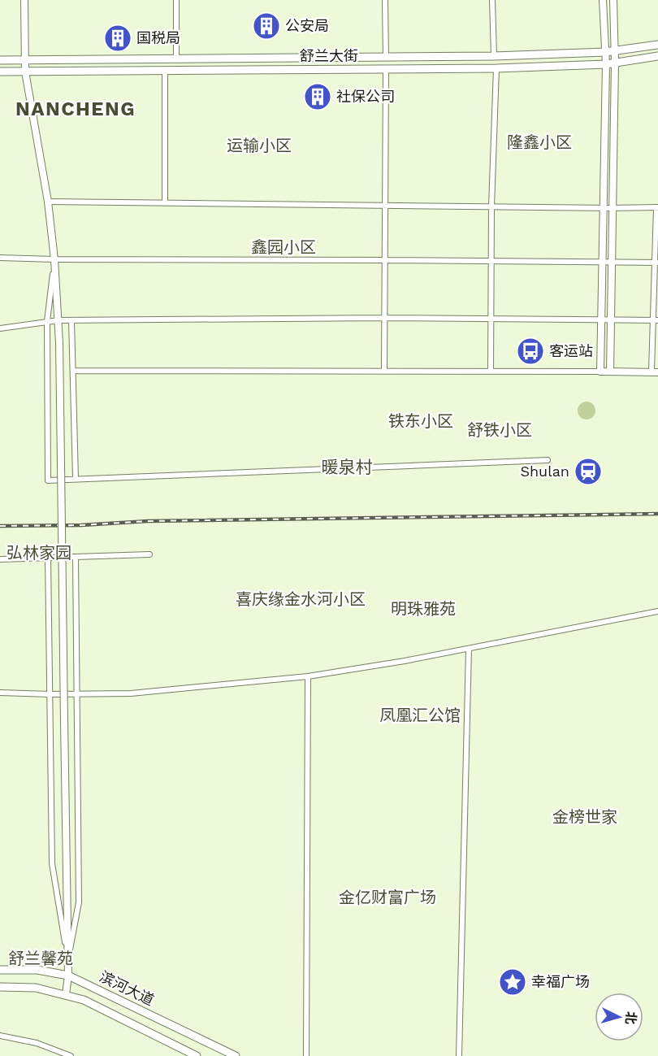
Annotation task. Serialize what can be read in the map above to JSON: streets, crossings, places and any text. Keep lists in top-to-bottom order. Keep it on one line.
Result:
{"streets":{"main road":["舒兰大街","滨河大道"]},"districts":["NANCHENG","隆鑫小区","运输小区","鑫园小区","铁东小区","舒铁小区","暖泉村","弘林家园","喜庆缘金水河小区","明珠雅苑","凤凰汇公馆","金榜世家","金亿财富广场","舒兰馨苑"],"places":{"building":["公安局","国税局","社保公司"],"bus stop":["客运站"],"station":["Shulan"],"place":["幸福广场"]},"north":"right"}
